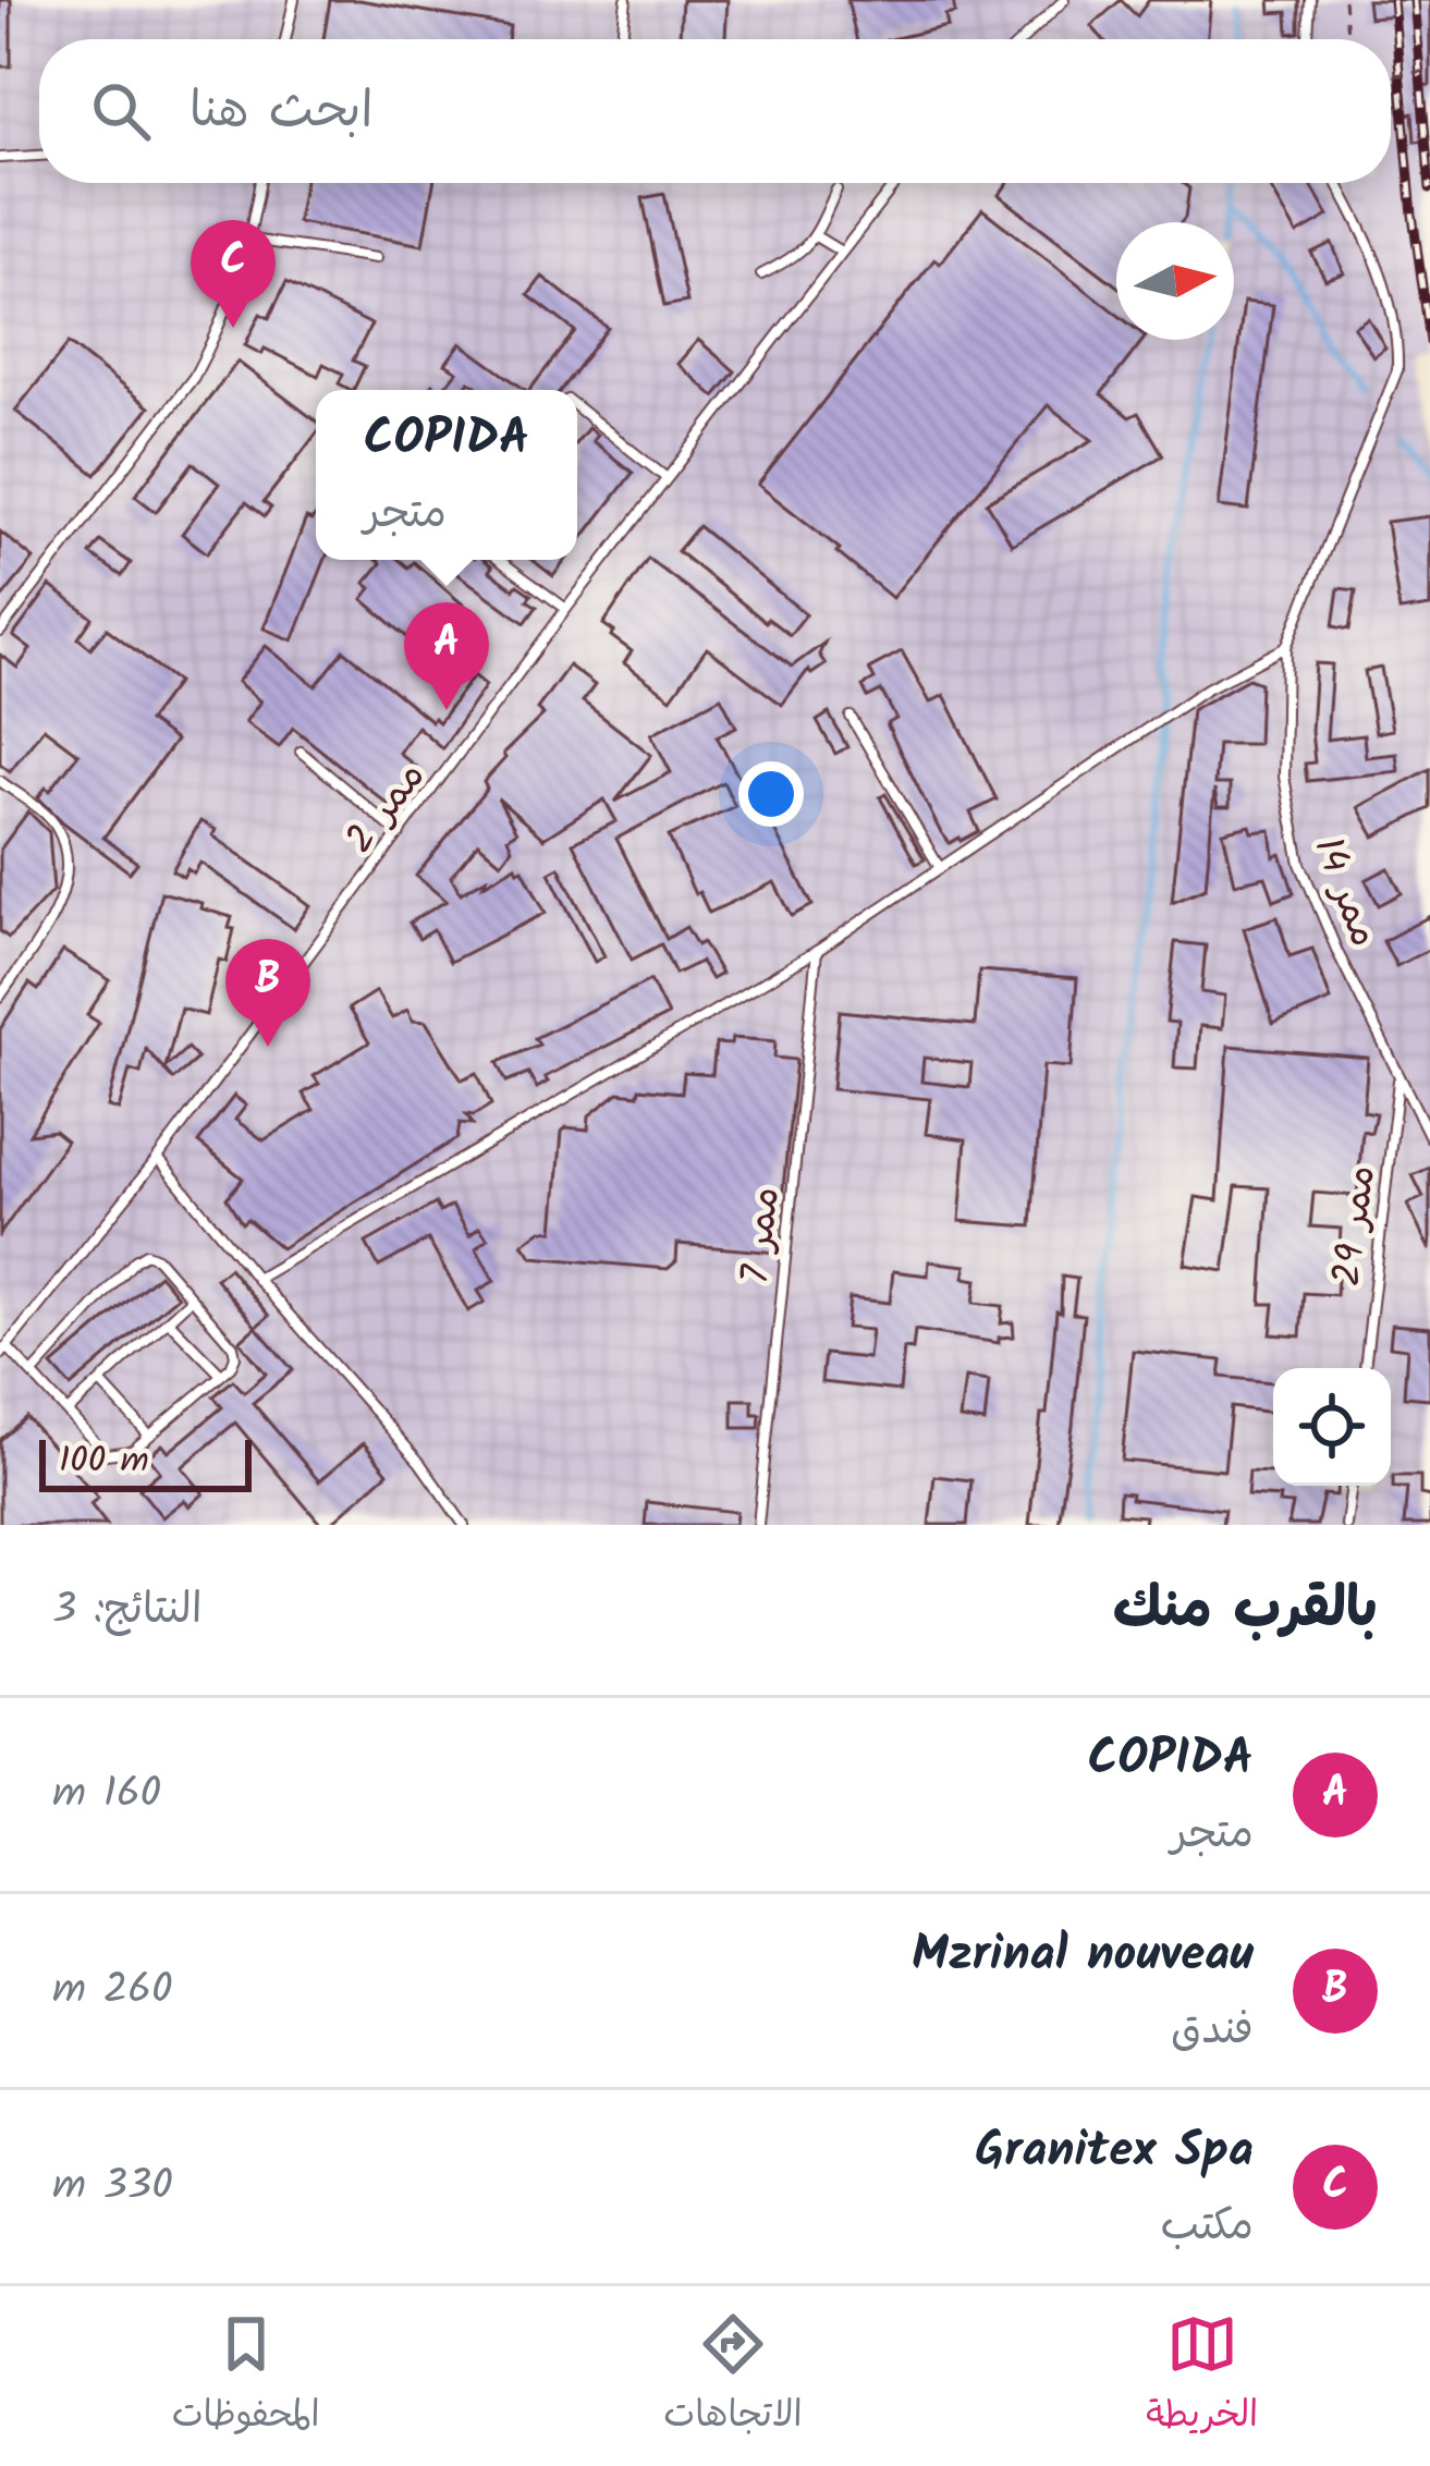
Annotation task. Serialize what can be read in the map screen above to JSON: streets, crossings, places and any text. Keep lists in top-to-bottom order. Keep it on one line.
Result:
{"streets":{"lane":["ممر 2","ممر 14","ممر 29","ممر 7"]},"crossings":[["ممر 14","ممر 29"]],"scale_bar":"100 m","north":"right","page":{"search":"ابحث هنا","pins":["C","A","B"],"popup":["COPIDA","متجر"],"scale":"100 m","heading":["بالقرب منك","النتائج: 3"],"list":[{"mark":"A","name":"COPIDA","note":"متجر","value":"160 m"},{"mark":"B","name":"Mzrinal nouveau","note":"فندق","value":"260 m"},{"mark":"C","name":"Granitex Spa","note":"مكتب","value":"330 m"}],"nav":["الخريطة","الاتجاهات","المحفوظات"]}}
